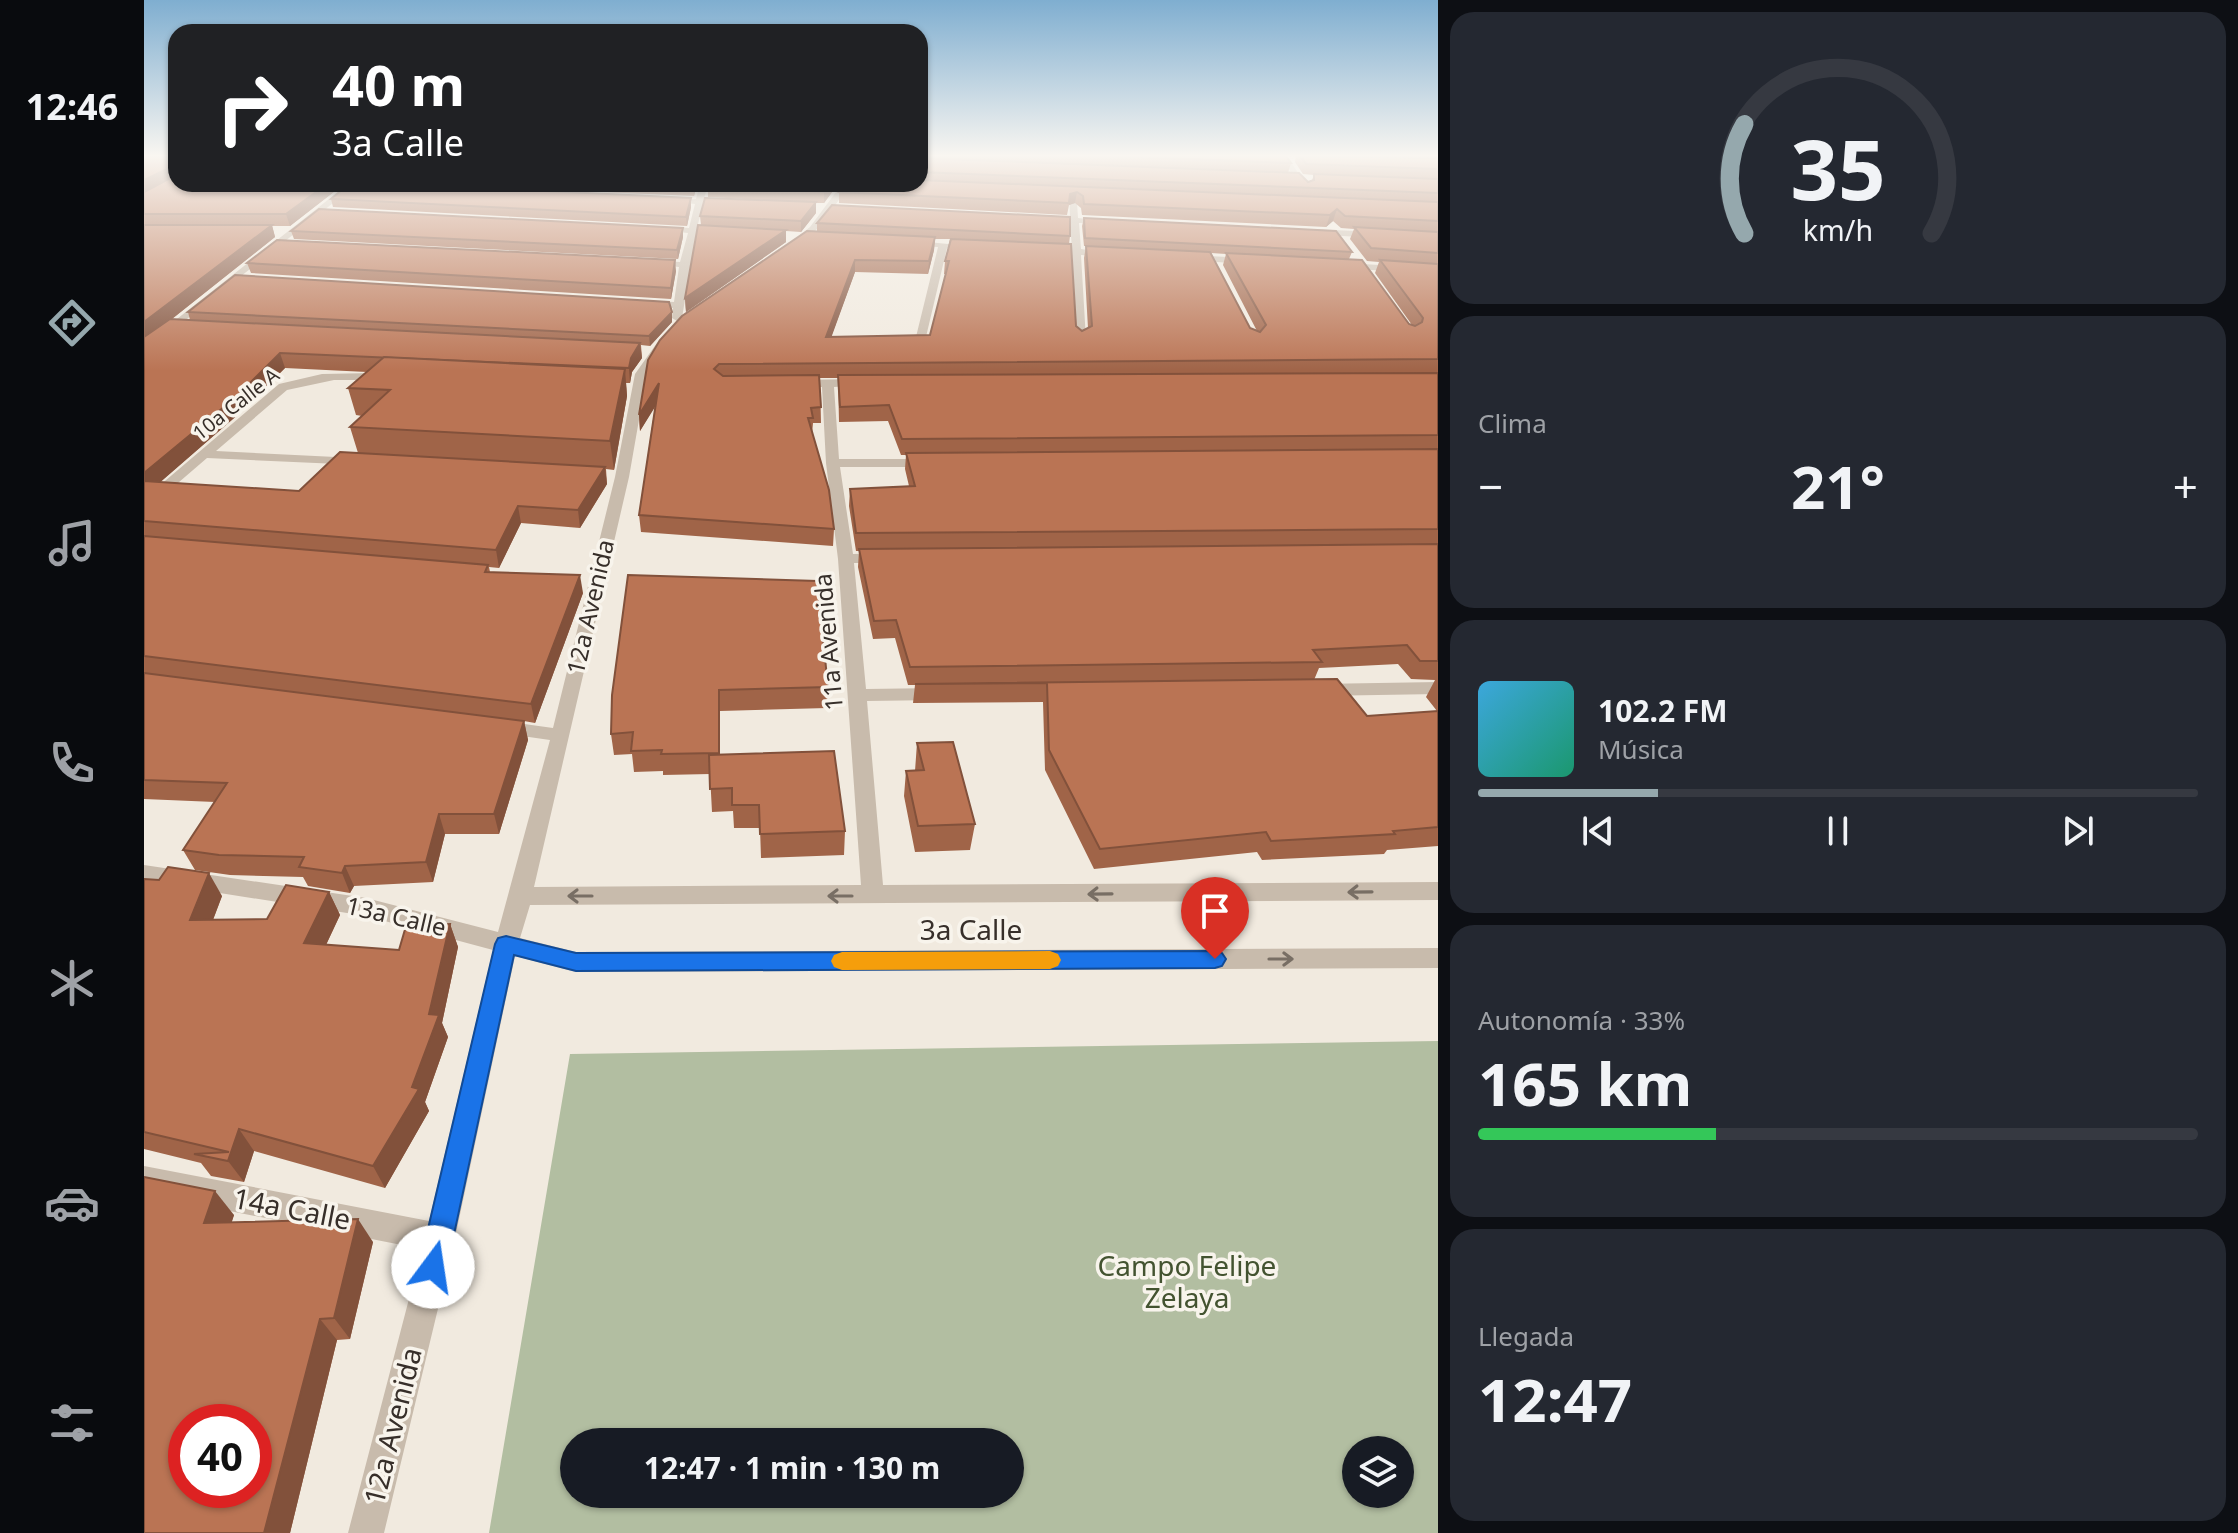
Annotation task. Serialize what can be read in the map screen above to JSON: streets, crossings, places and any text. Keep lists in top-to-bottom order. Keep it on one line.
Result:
{"streets":{"street":["10a Calle A","12a Avenida","11a Avenida","13a Calle","3a Calle","14a Calle"]},"crossings":[["12a Avenida","13a Calle"],["12a Avenida","3a Calle"],["12a Avenida","14a Calle"],["11a Avenida","3a Calle"],["13a Calle","3a Calle"]],"parks":["Campo Felipe Zelaya"],"page":{"tabs":"12:46","turn":["40 m","3a Calle"],"tile":["Clima",["Autonomía · 33%","165 km"],["Llegada","12:47"]],"heat":["−","21°","+"],"song":["102.2 FM","Música"],"limit":"40","trip":"12:47 · 1 min · 130 m","gauge":["35","km/h"]}}
